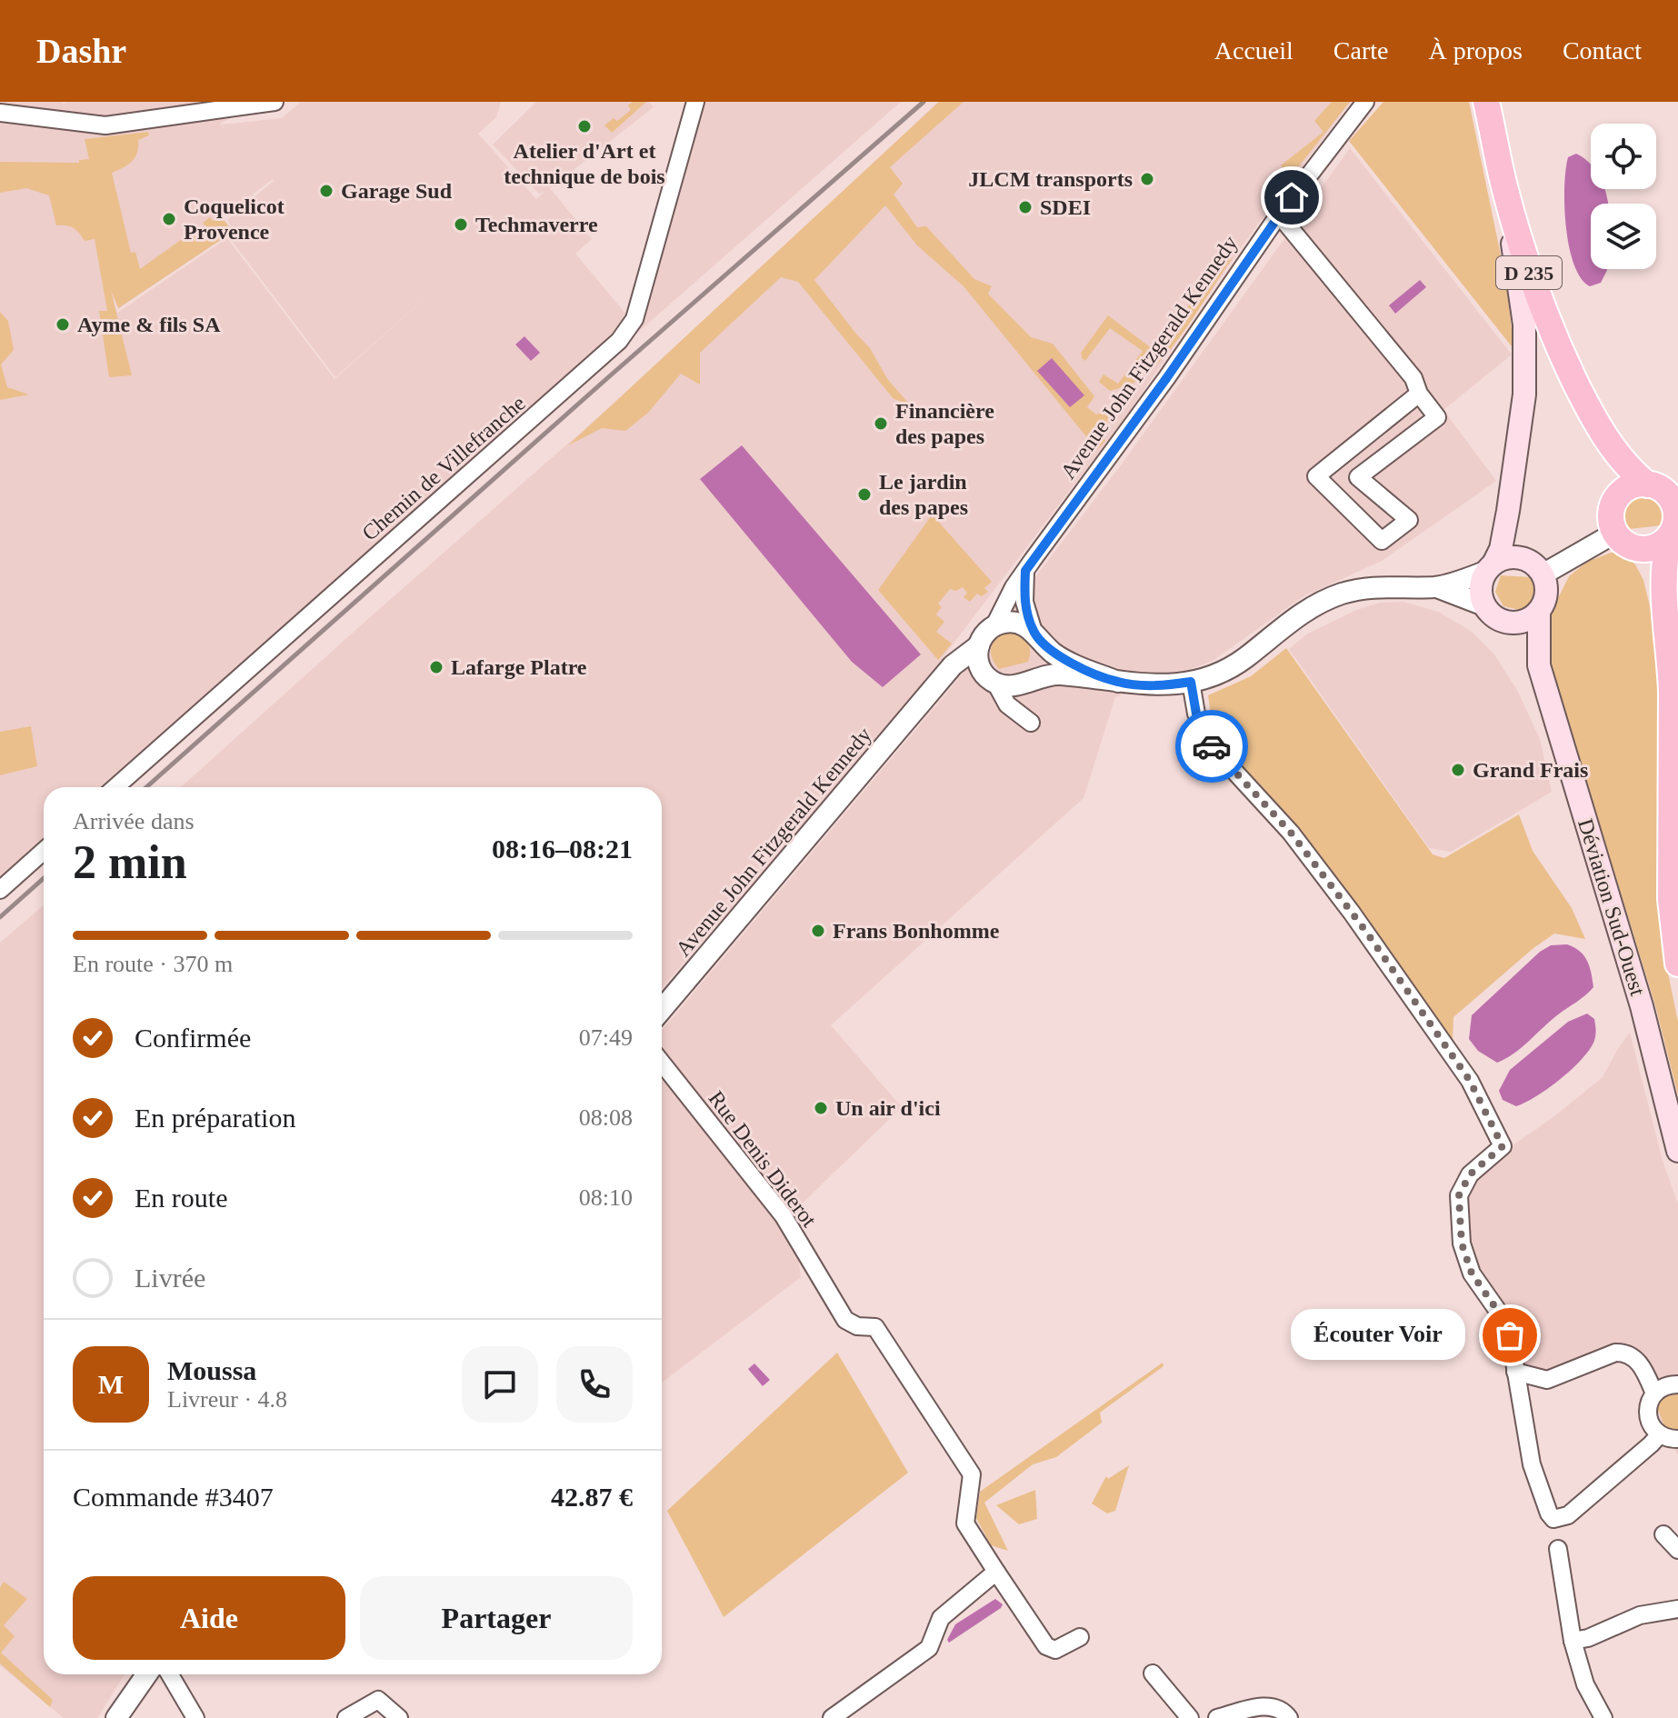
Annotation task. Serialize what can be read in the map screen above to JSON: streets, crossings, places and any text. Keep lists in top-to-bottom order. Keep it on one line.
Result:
{"streets":{"main road":["D 235","Déviation Sud-Ouest"],"street":["Avenue John Fitzgerald Kennedy","Chemin de Villefranche","Rue Denis Diderot"]},"places":["Atelier d'Art et technique de bois","JLCM transports","Garage Sud","SDEI","Coquelicot Provence","Techmaverre","Ayme & fils SA","Financière des papes","Le jardin des papes","Lafarge Platre","Grand Frais","Frans Bonhomme","Un air d'ici","Écouter Voir"],"page":{"header":"Dashr","nav":["Accueil","Carte","À propos","Contact"],"heading":["2 min","Arrivée dans","08:16–08:21"],"panel":["Moussa","Livreur · 4.8","Commande #3407","42.87 €"],"bar":"En route · 370 m","list":[["Confirmée","07:49"],["En préparation","08:08"],["En route","08:10"],"Livrée"],"bubble":"Écouter Voir","round":"M","buttons":["Aide","Partager"]}}
